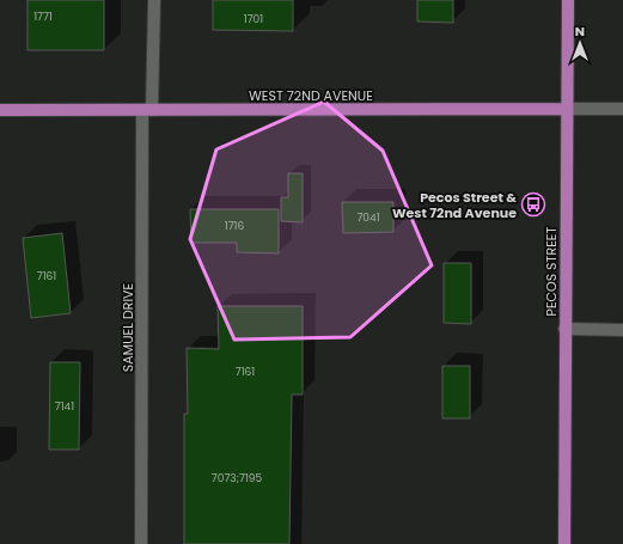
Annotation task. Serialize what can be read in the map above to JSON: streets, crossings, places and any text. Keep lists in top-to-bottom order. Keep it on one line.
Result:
{"streets":{"main road":["WEST 72ND AVENUE","PECOS STREET"],"street":["SAMUEL DRIVE"]},"crossings":[["WEST 72ND AVENUE","PECOS STREET"],["WEST 72ND AVENUE","SAMUEL DRIVE"]],"places":{"bus stop":["Pecos Street & West 72nd Avenue"]},"house_numbers":["1771","1701","7041","1716","7161","7161","7141","7073;7195"],"north":"top"}
